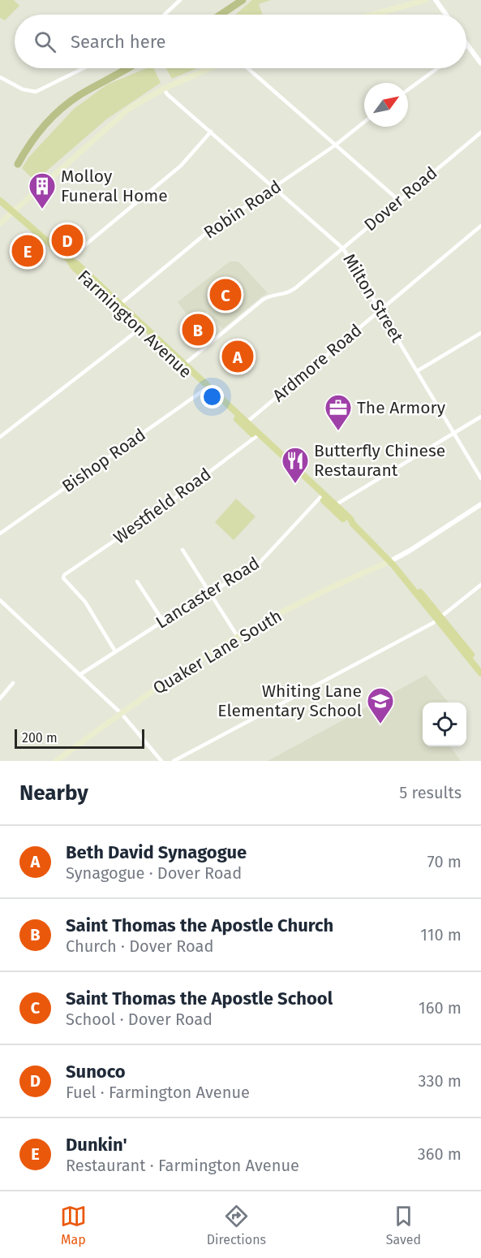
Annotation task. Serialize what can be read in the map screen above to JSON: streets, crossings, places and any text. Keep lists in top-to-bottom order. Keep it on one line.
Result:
{"streets":{"main road":["Farmington Avenue","Quaker Lane South"],"street":["Dover Road","Robin Road","Milton Street","Ardmore Road","Bishop Road","Westfield Road","Lancaster Road"]},"crossings":[["Dover Road","Milton Street"],["Dover Road","Farmington Avenue"],["Robin Road","Milton Street"],["Robin Road","Farmington Avenue"],["Milton Street","Ardmore Road"],["Farmington Avenue","Ardmore Road"],["Farmington Avenue","Bishop Road"],["Farmington Avenue","Westfield Road"],["Farmington Avenue","Lancaster Road"],["Farmington Avenue","Quaker Lane South"],["Westfield Road","Lancaster Road"]],"places":{"building":["Molloy Funeral Home"],"office":["The Armory"],"restaurant":["Butterfly Chinese Restaurant"],"school or university":["Whiting Lane Elementary School"]},"scale_bar":"200 m","north":"top right","page":{"search":"Search here","pins":["D","E","C","B","A"],"scale":"200 m","heading":["Nearby","5 results"],"list":[{"mark":"A","name":"Beth David Synagogue","note":"Synagogue · Dover Road","value":"70 m"},{"mark":"B","name":"Saint Thomas the Apostle Church","note":"Church · Dover Road","value":"110 m"},{"mark":"C","name":"Saint Thomas the Apostle School","note":"School · Dover Road","value":"160 m"},{"mark":"D","name":"Sunoco","note":"Fuel · Farmington Avenue","value":"330 m"},{"mark":"E","name":"Dunkin'","note":"Restaurant · Farmington Avenue","value":"360 m"}],"nav":["Map","Directions","Saved"]}}
